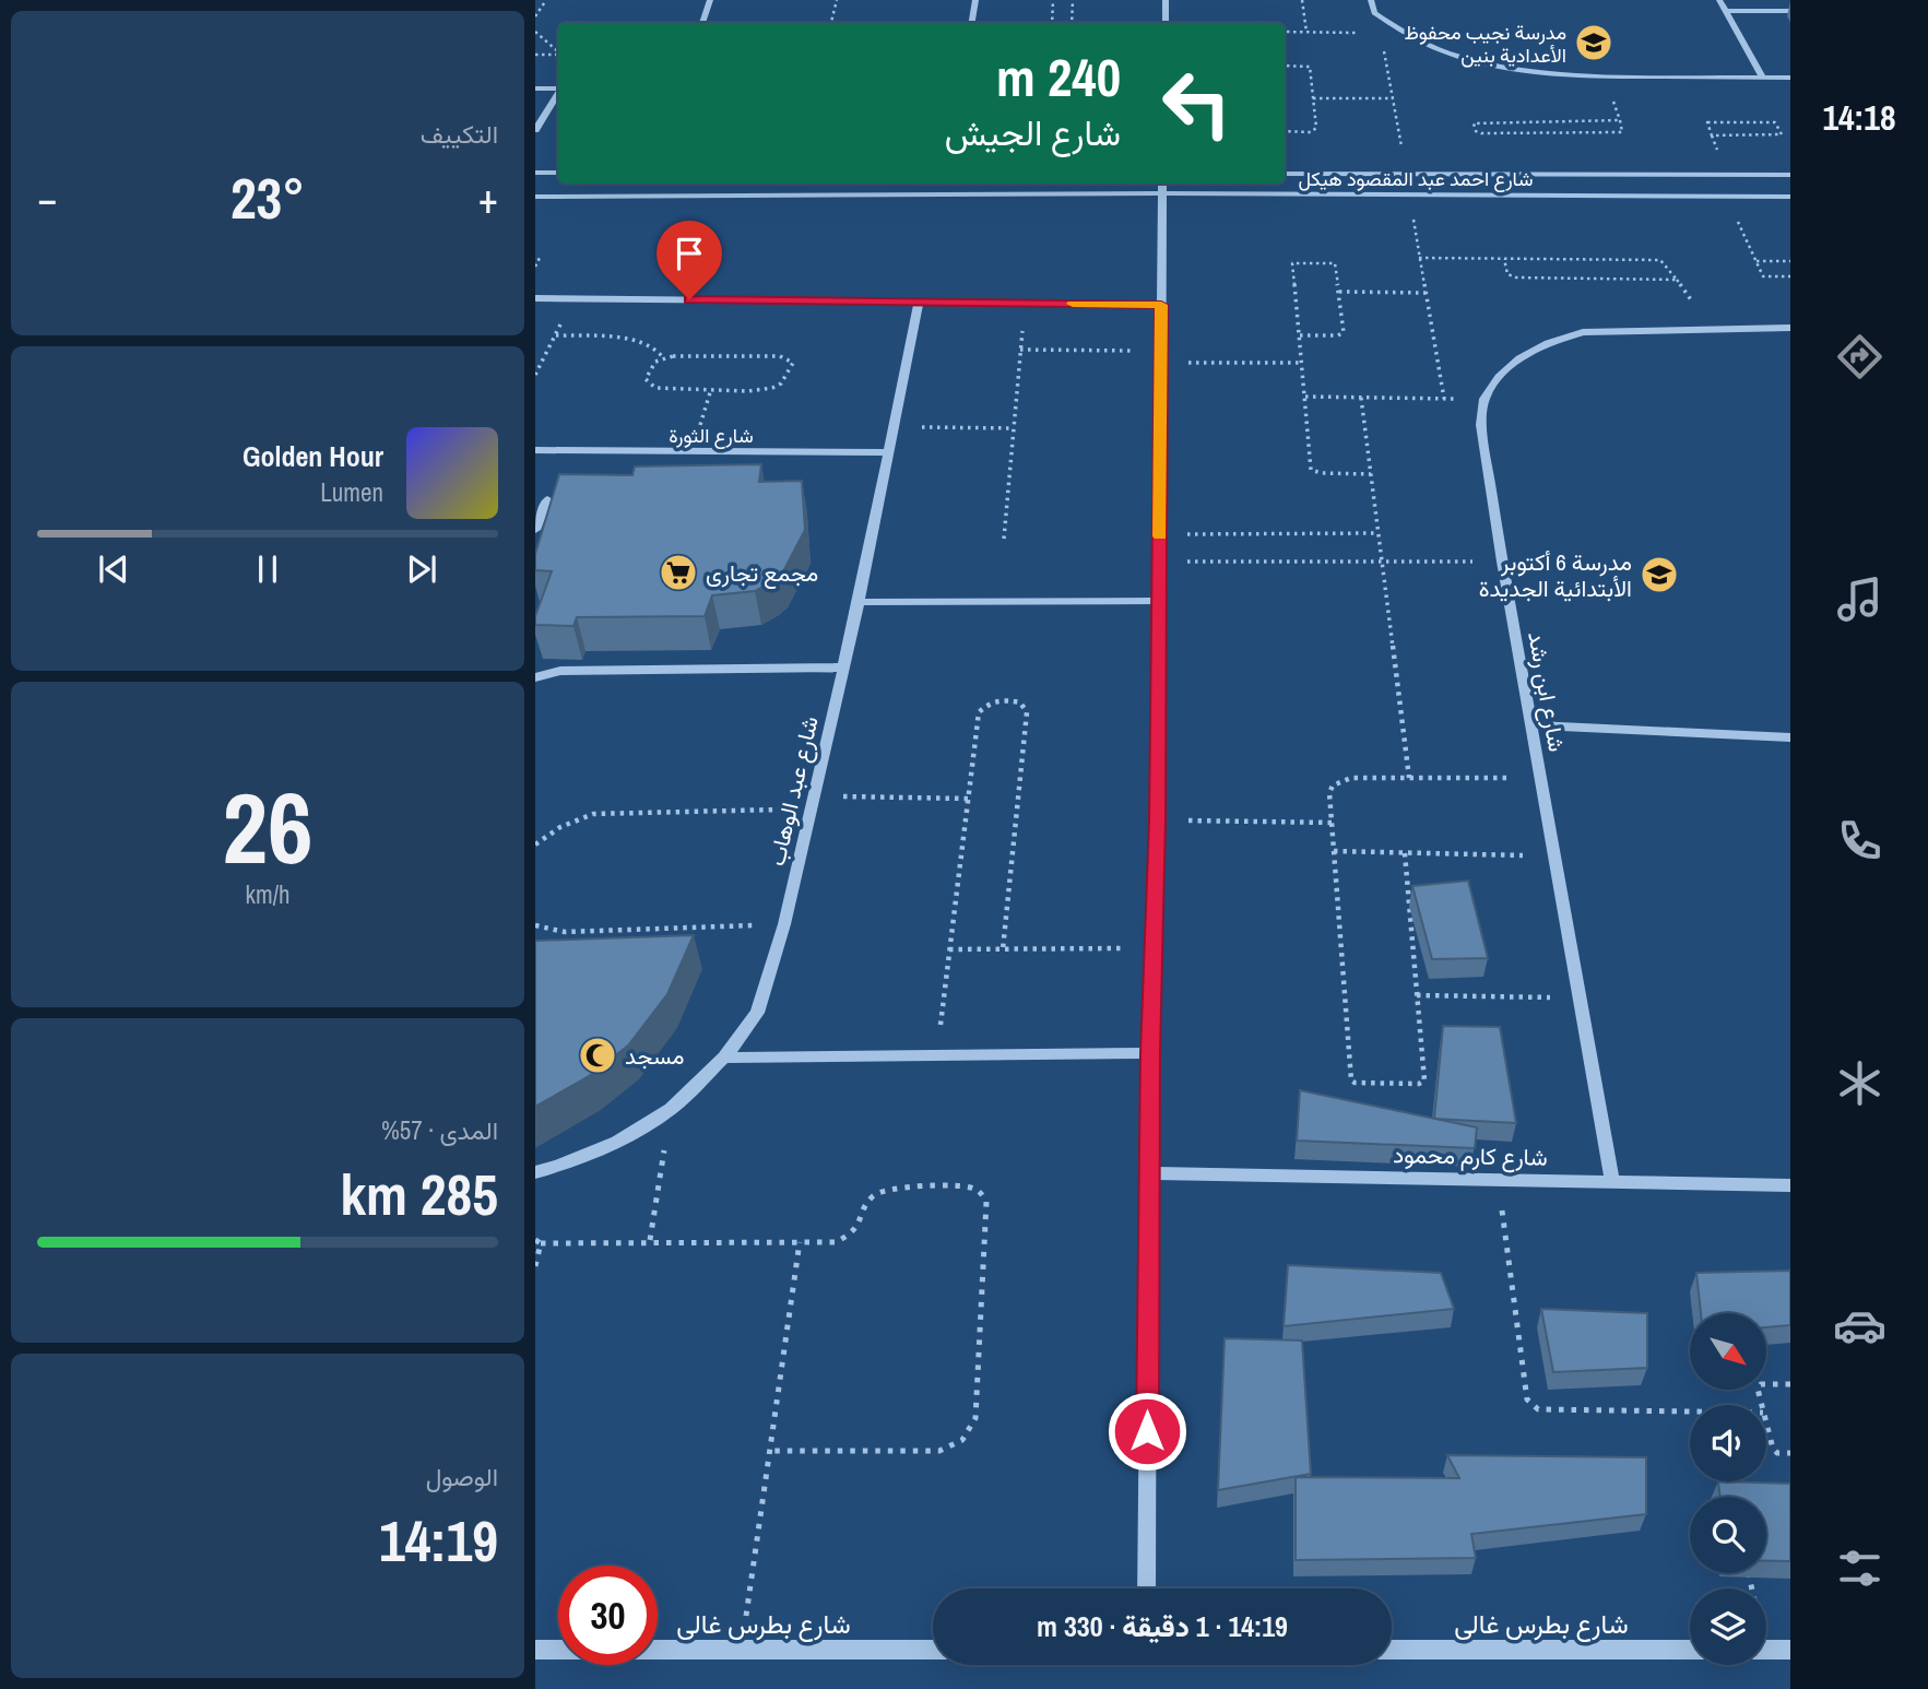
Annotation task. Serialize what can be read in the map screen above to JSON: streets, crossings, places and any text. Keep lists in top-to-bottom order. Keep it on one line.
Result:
{"streets":{"street":["شارع احمد عبد المقصود هيكل","شارع الثورة","شارع ابن رشد","شارع عبد الوهاب","شارع كارم محمود","شارع بطرس غالى"]},"crossings":[["شارع الثورة","شارع عبد الوهاب"],["شارع ابن رشد","شارع كارم محمود"]],"places":{"school or university":["مدرسة نجيب محفوظ الأعدادية بنين","مدرسة 6 أكتوبر الأبتدائية الجديدة"],"supermarket":["مجمع تجارى"],"mosque":["مسجد"]},"north":"bottom right","page":{"tabs":"14:18","tile":["التكييف",["26","km/h"],["المدى · 57%","285 km"],["الوصول","14:19"]],"turn":["240 m","شارع الجيش"],"heat":["−","23°","+"],"song":["Golden Hour","Lumen"],"limit":"30","trip":"14:19 · 1 دقيقة · 330 m"}}
